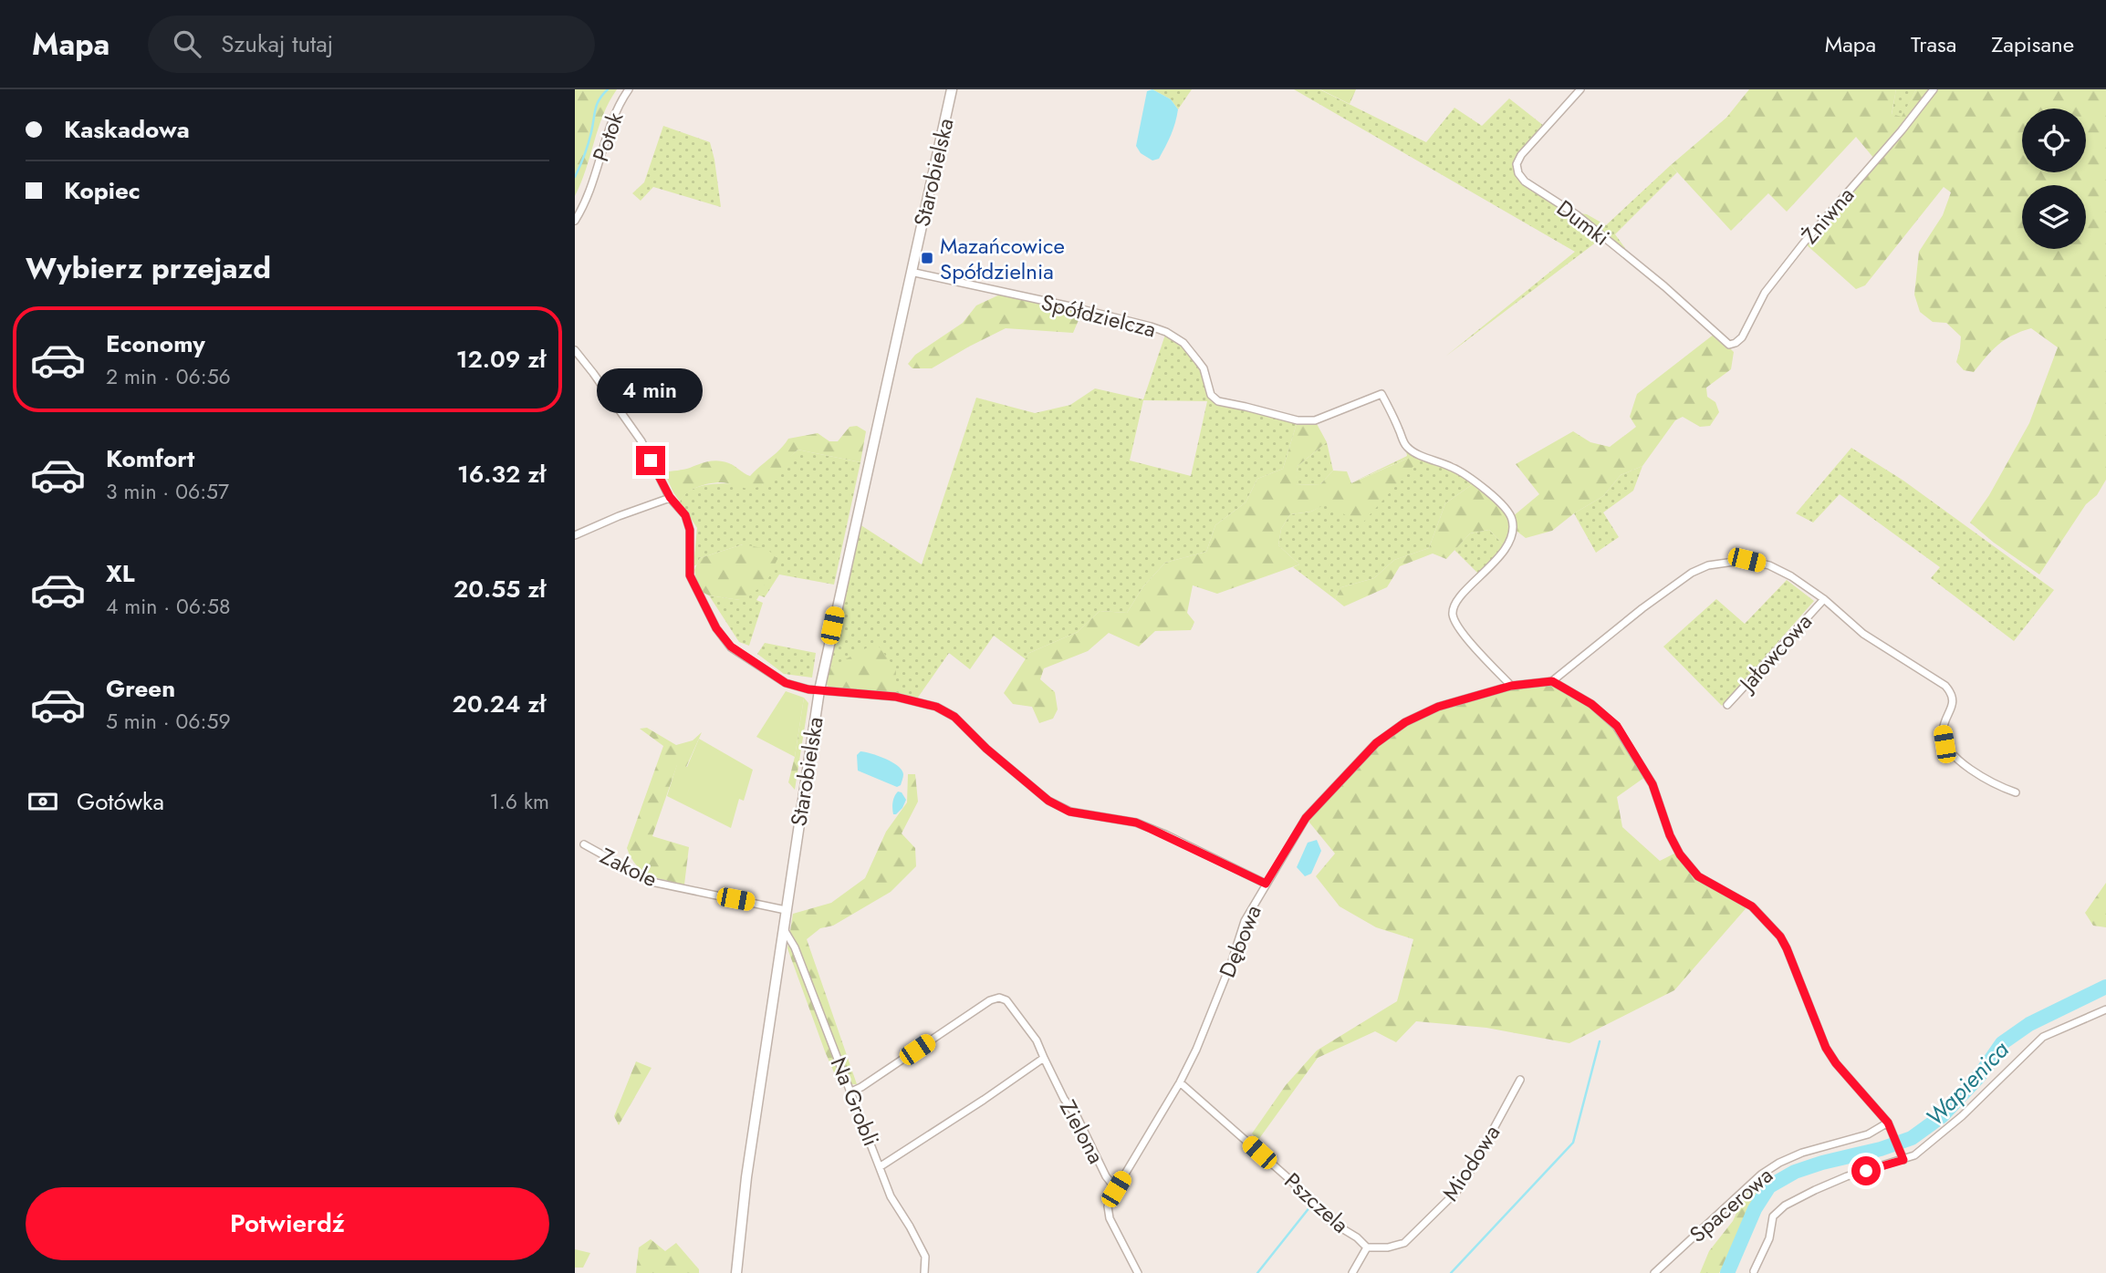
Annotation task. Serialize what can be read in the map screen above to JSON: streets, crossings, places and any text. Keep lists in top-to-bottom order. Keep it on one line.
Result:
{"streets":{"street":["Potok","Starobielska","Żniwna","Dumki","Spółdzielcza","Jałowcowa","Zakole","Dębowa","Na Grobli","Zielona","Miodowa","Pszczela","Spacerowa"]},"crossings":[["Starobielska","Spółdzielcza"],["Starobielska","Zakole"],["Starobielska","Na Grobli"],["Żniwna","Dumki"],["Spółdzielcza","Dębowa"],["Dębowa","Zielona"],["Dębowa","Pszczela"],["Na Grobli","Zielona"],["Miodowa","Pszczela"]],"water":["Wapienica"],"places":{"transit":["Mazańcowice Spółdzielnia"]},"page":{"header":"Mapa","search":"Szukaj tutaj","nav":["Mapa","Trasa","Zapisane"],"banner":["Kaskadowa","Kopiec"],"heading":"Wybierz przejazd","list":[{"name":"Economy","note":"2 min · 06:56","value":"12.09 zł"},{"name":"Komfort","note":"3 min · 06:57","value":"16.32 zł"},{"name":"XL","note":"4 min · 06:58","value":"20.55 zł"},{"name":"Green","note":"5 min · 06:59","value":"20.24 zł"}],"bubble":"4 min","pay":["Gotówka","1.6 km"],"buttons":"Potwierdź"}}
